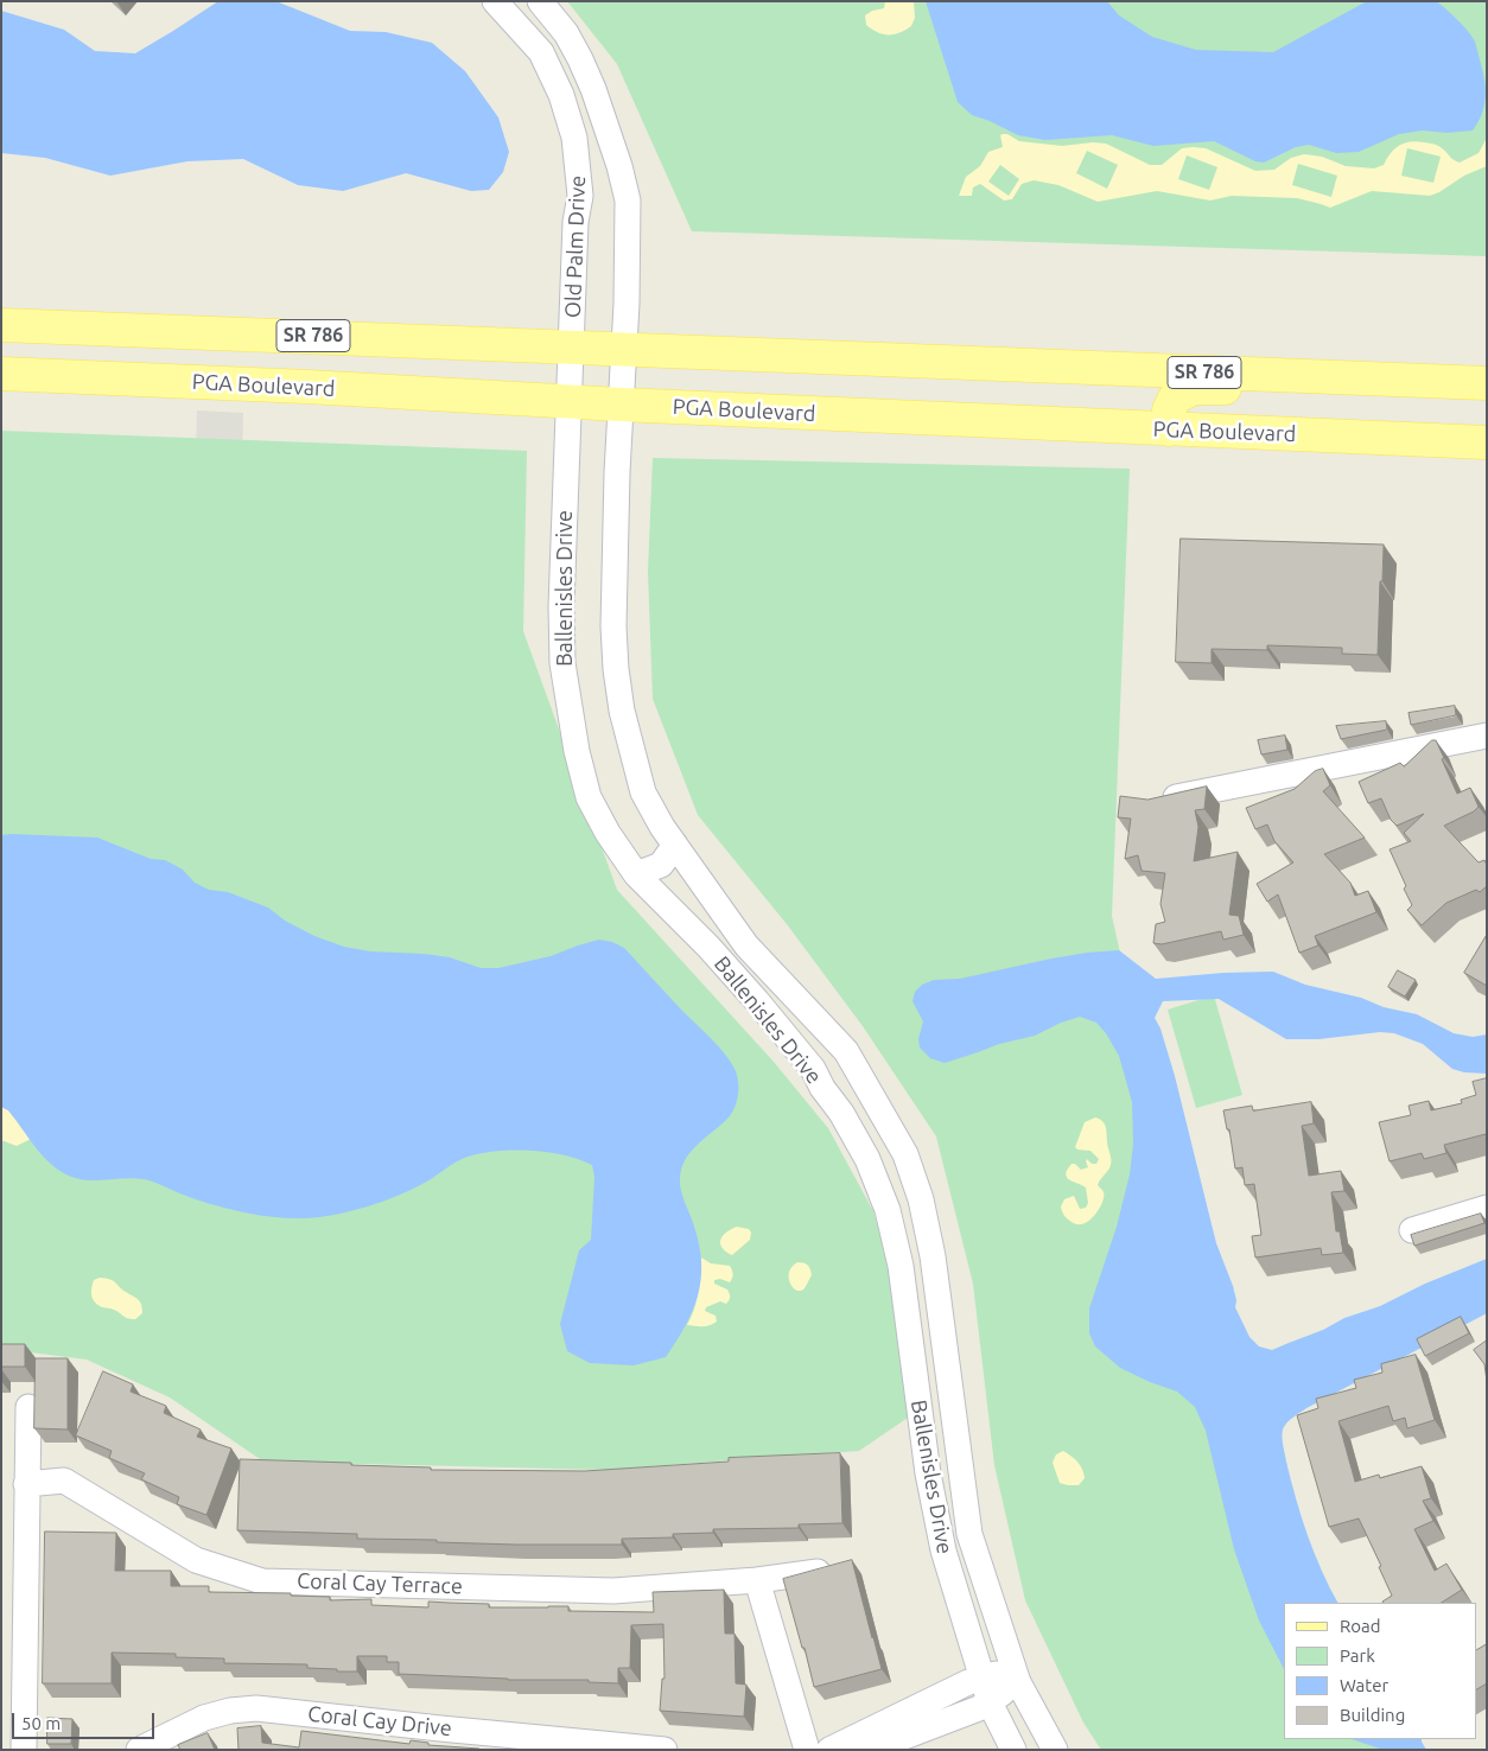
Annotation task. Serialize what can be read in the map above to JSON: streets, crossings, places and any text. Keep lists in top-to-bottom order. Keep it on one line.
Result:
{"streets":{"main road":["SR 786","PGA Boulevard"],"street":["Old Palm Drive","Ballenisles Drive","Coral Cay Terrace","Coral Cay Drive"]},"crossings":[["Old Palm Drive","PGA Boulevard"],["Old Palm Drive","Ballenisles Drive"],["PGA Boulevard","Ballenisles Drive"]],"legend":["Road","Park","Water","Building"],"scale_bar":"50 m"}
